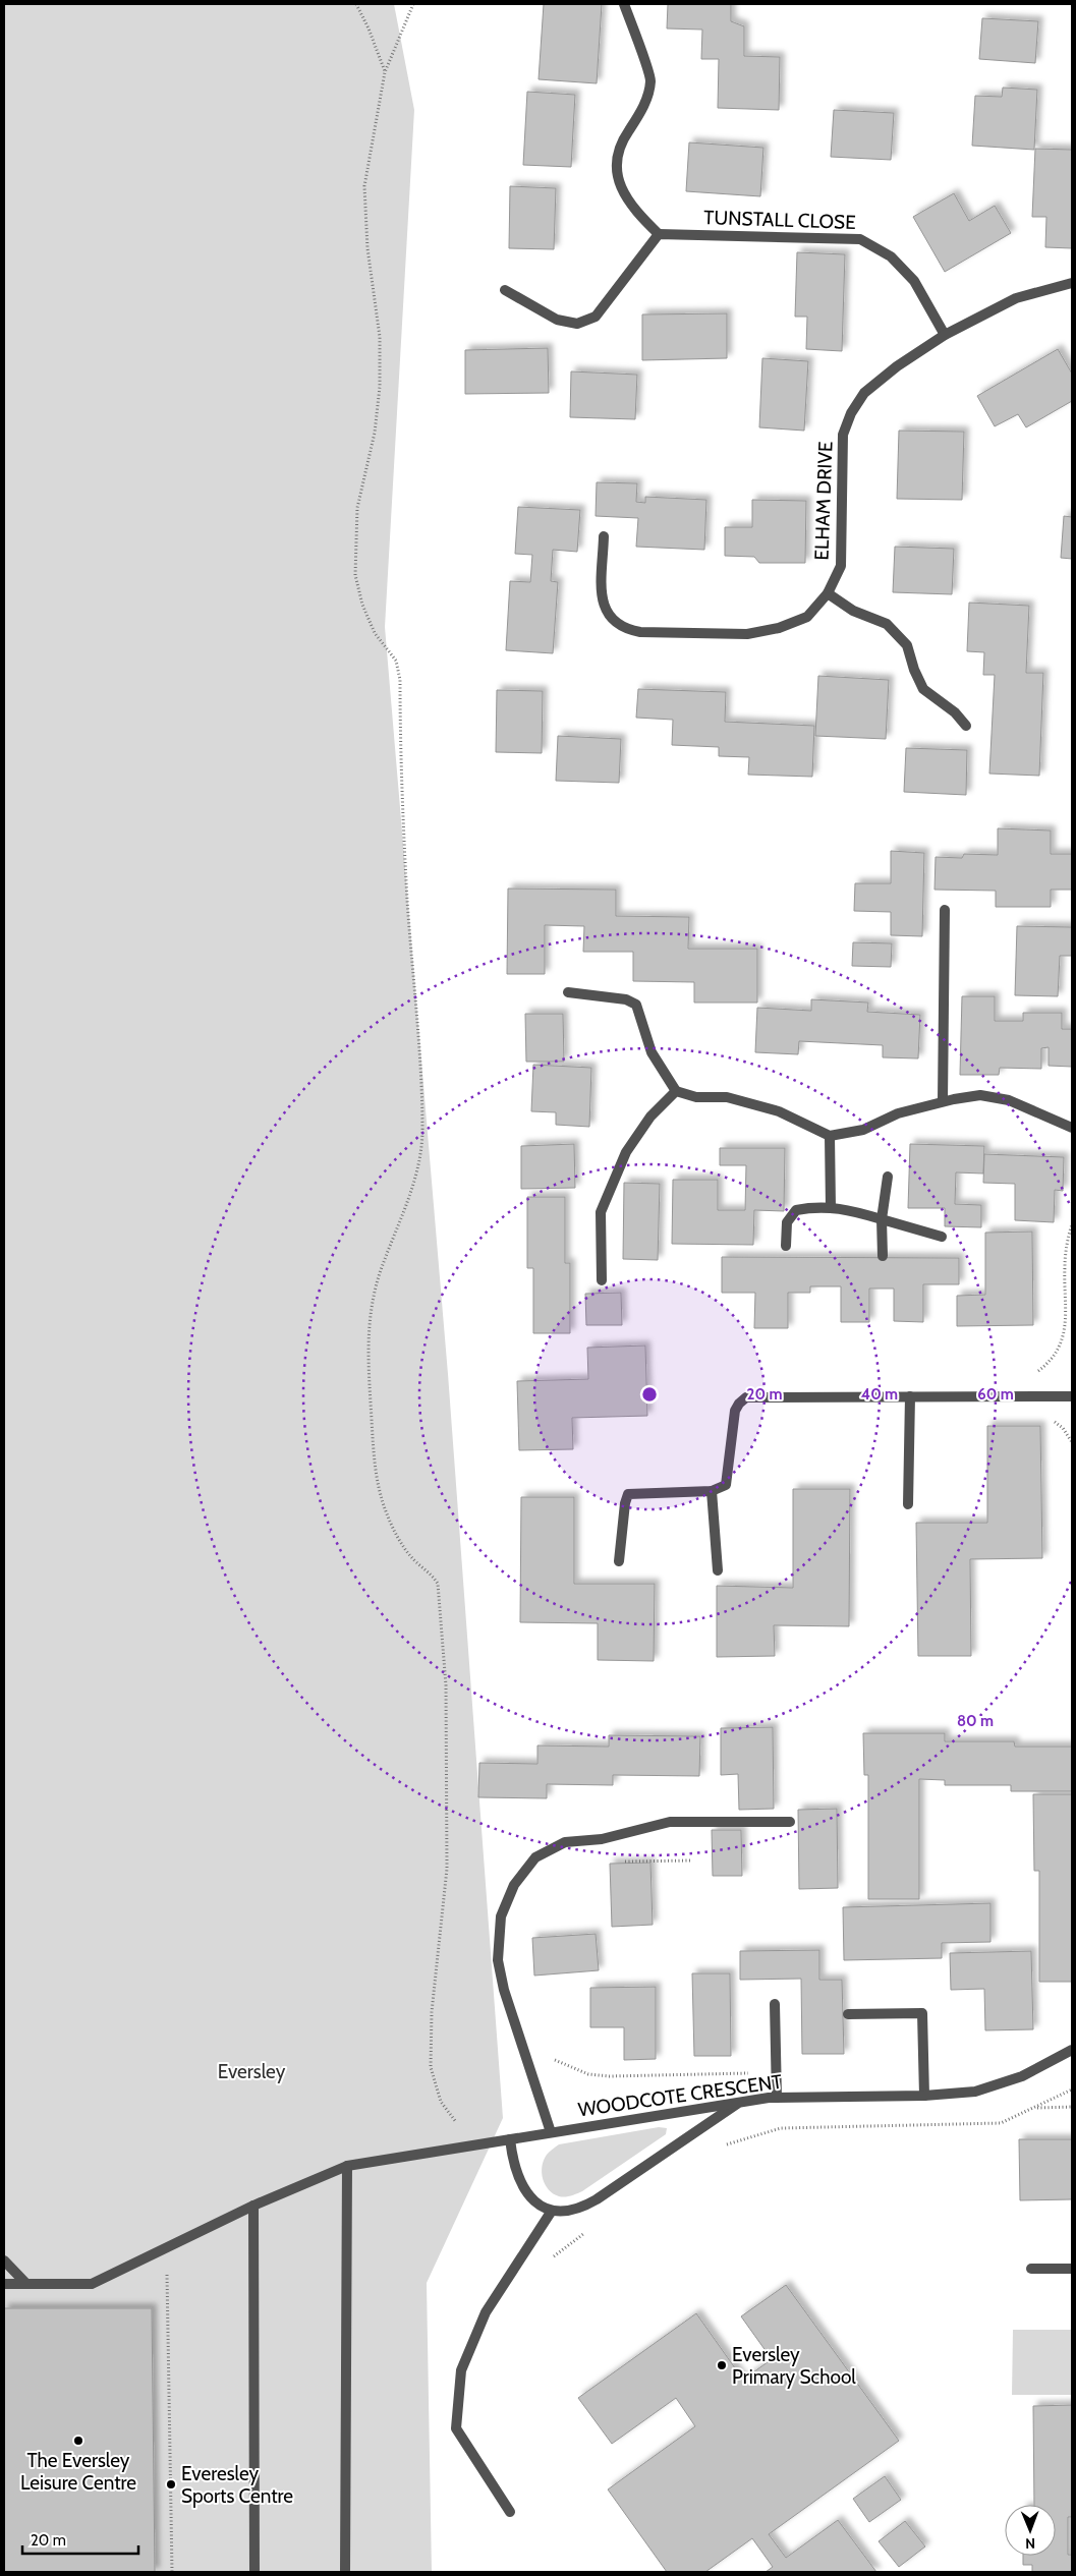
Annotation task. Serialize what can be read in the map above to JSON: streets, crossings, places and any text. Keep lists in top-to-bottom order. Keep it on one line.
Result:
{"streets":{"street":["TUNSTALL CLOSE","ELHAM DRIVE","WOODCOTE CRESCENT"]},"crossings":[["TUNSTALL CLOSE","ELHAM DRIVE"]],"parks":["Eversley"],"places":["Eversley Primary School","The Eversley Leisure Centre","Everesley Sports Centre"],"scale_bar":"20 m","north":"bottom","rings":["20 m","40 m","60 m","80 m"]}
